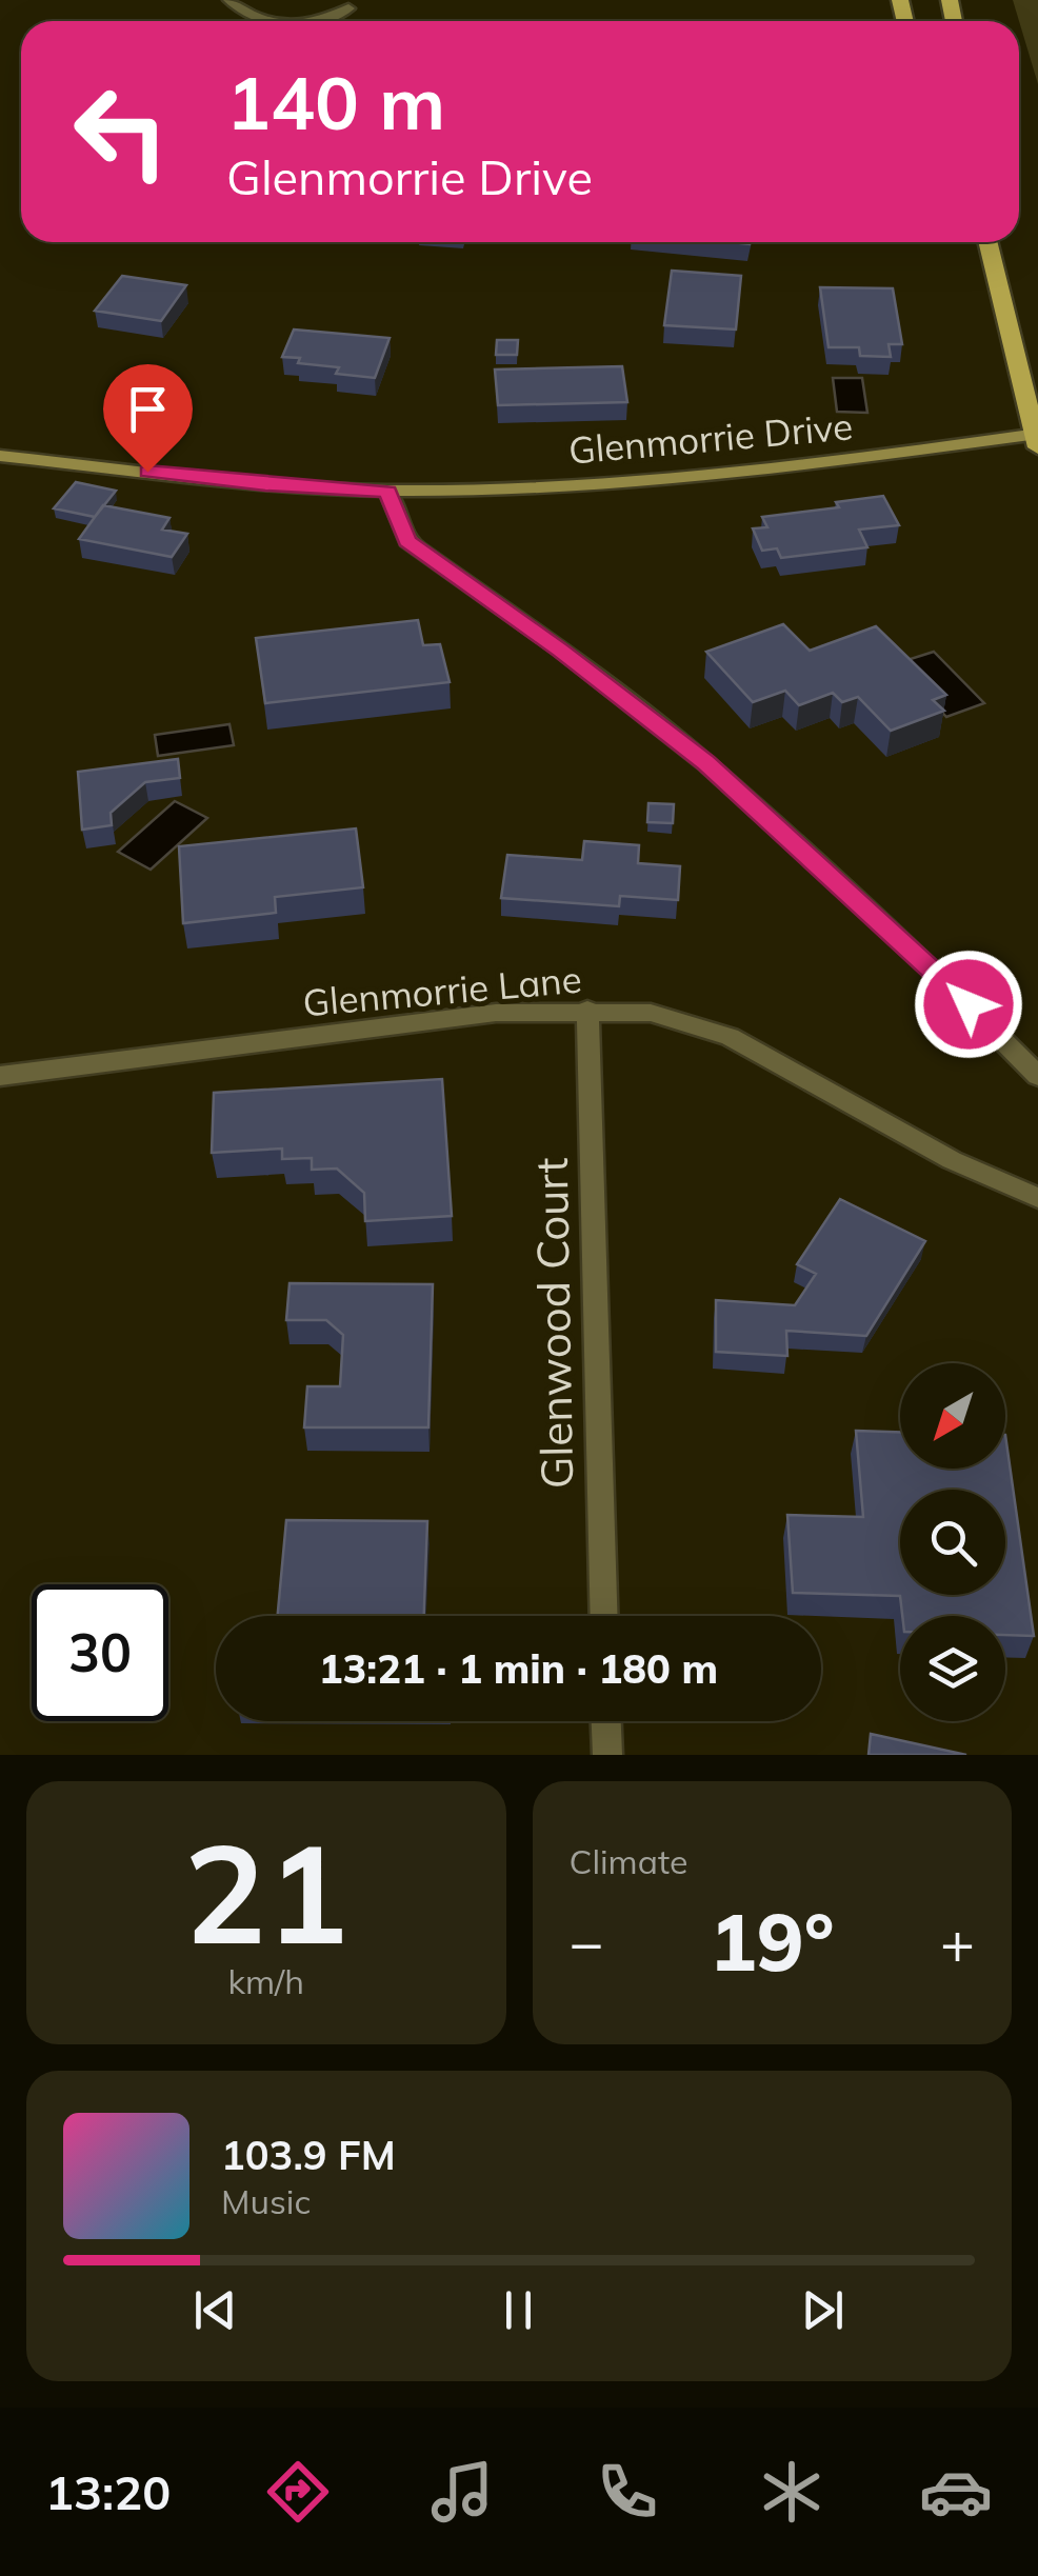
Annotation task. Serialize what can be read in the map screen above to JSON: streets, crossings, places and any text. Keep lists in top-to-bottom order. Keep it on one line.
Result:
{"streets":{"street":["Glenmorrie Drive","Glenmorrie Lane","Glenwood Court"]},"crossings":[["Glenmorrie Lane","Glenwood Court"]],"north":"bottom left","page":{"turn":["140 m","Glenmorrie Drive"],"limit":"30","trip":"13:21 · 1 min · 180 m","tile":[["21","km/h"],"Climate"],"heat":["−","19°","+"],"song":["103.9 FM","Music"],"tabs":"13:20"}}
